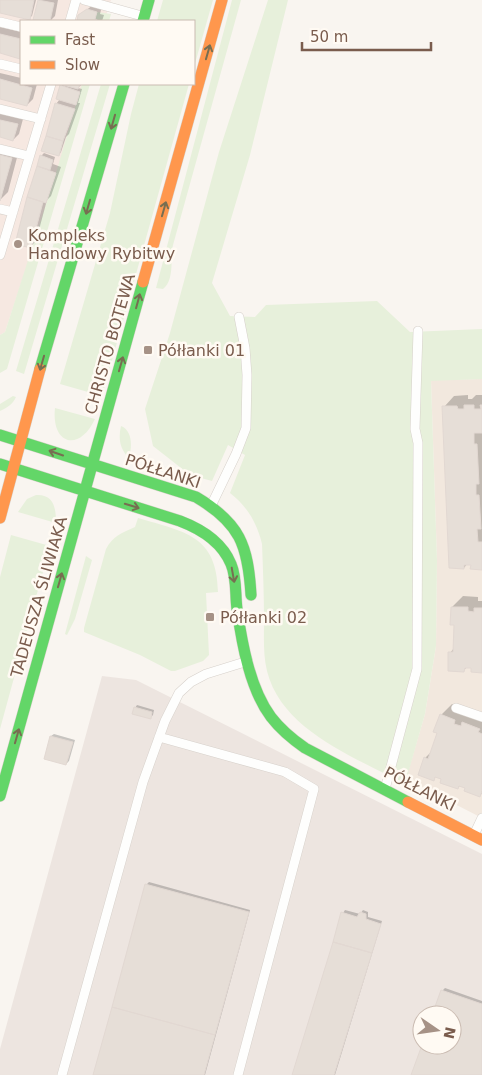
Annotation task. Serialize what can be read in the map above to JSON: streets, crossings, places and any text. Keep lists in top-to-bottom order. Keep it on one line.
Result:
{"streets":{"main road":["CHRISTO BOTEWA","PÓŁŁANKI","TADEUSZA ŚLIWIAKA"]},"crossings":[["CHRISTO BOTEWA","PÓŁŁANKI"],["CHRISTO BOTEWA","TADEUSZA ŚLIWIAKA"],["PÓŁŁANKI","TADEUSZA ŚLIWIAKA"]],"one_way":["TADEUSZA ŚLIWIAKA"],"places":{"other":["Kompleks Handlowy Rybitwy"],"transit":["Półłanki 01","Półłanki 02"]},"legend":["Fast","Slow"],"scale_bar":"50 m","north":"right"}
